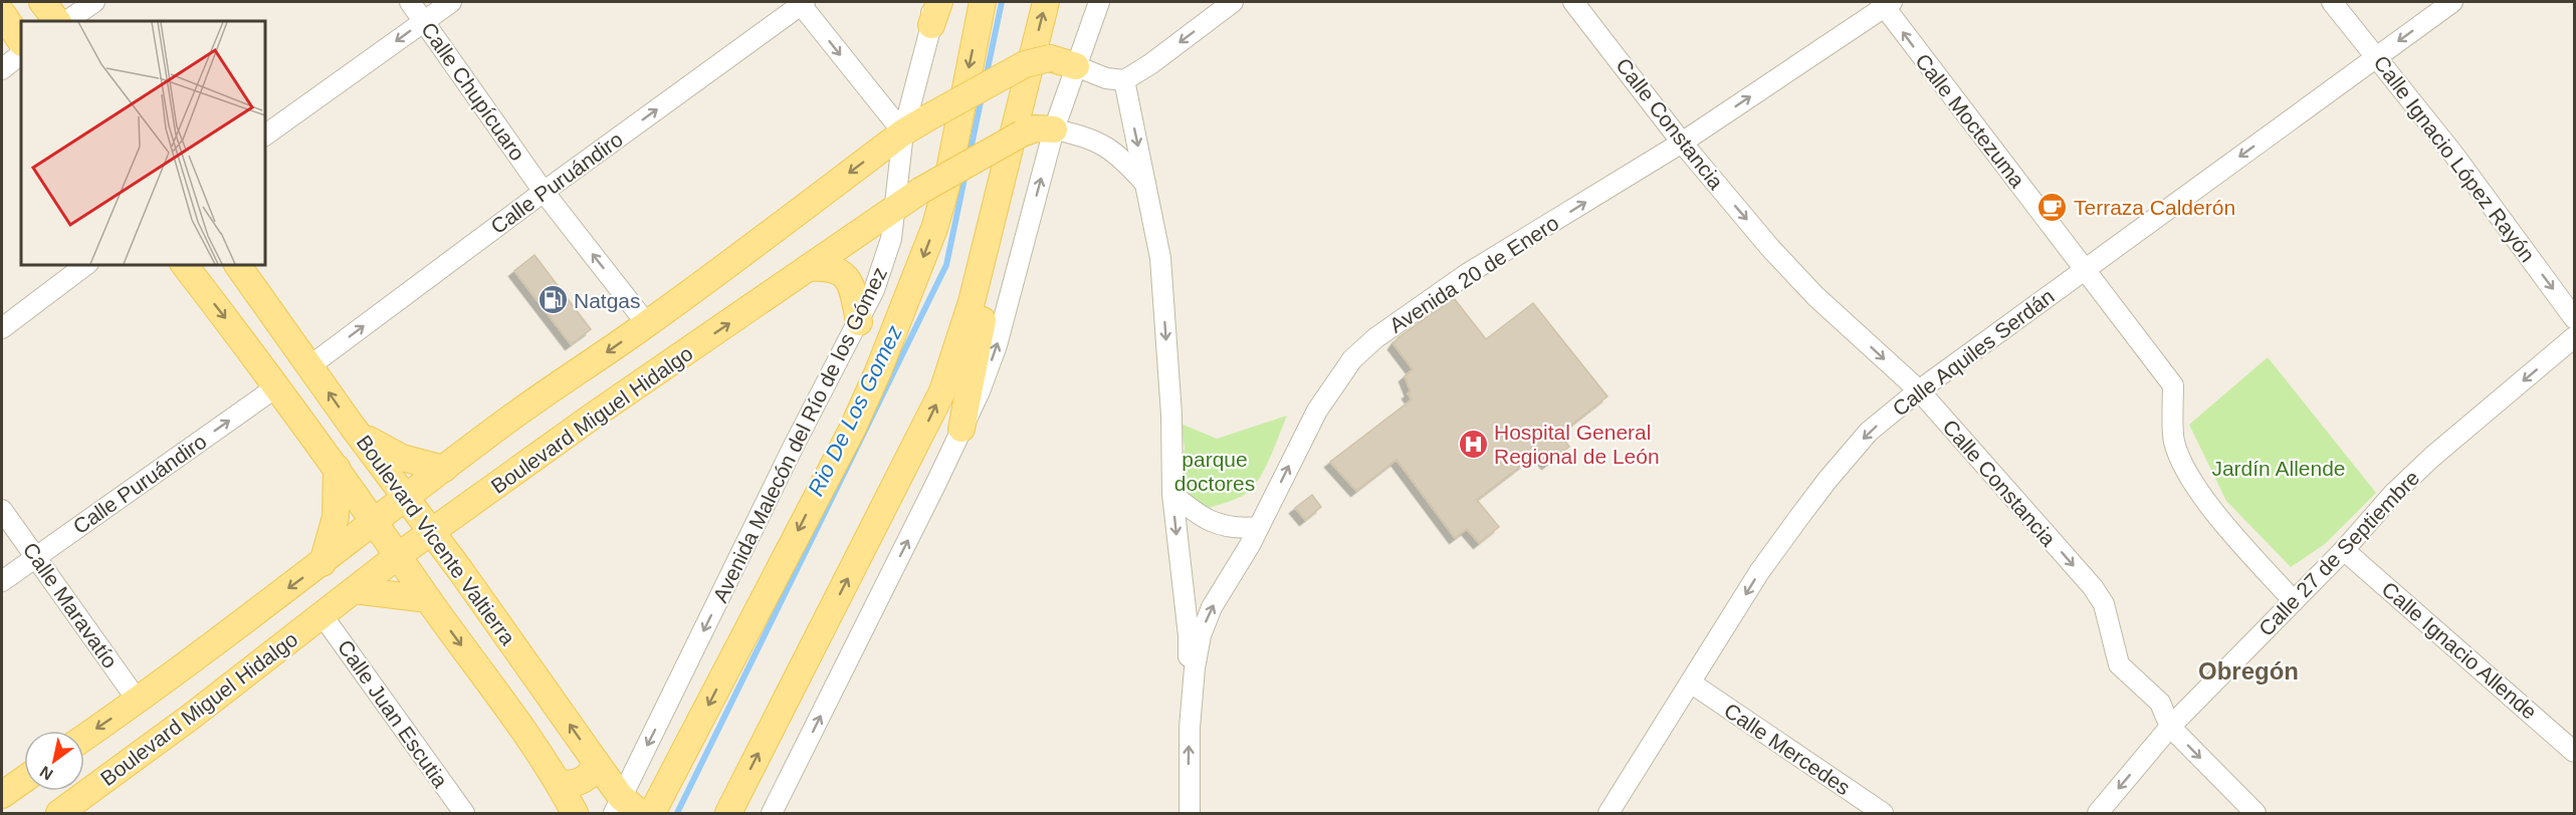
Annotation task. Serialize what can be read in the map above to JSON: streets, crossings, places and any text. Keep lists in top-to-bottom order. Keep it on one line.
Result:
{"streets":{"main road":["Boulevard Miguel Hidalgo","Avenida Malecón del Río de los Gómez","Boulevard Vicente Valtierra"],"street":["Calle Chupícuaro","Calle Moctezuma","Calle Constancia","Calle Ignacio López Rayón","Calle Puruándiro","Avenida 20 de Enero","Calle Aquiles Serdán","Calle 27 de Septiembre","Calle Maravatío","Calle Ignacio Allende","Calle Juan Escutia","Calle Mercedes"]},"crossings":[["Calle Chupícuaro","Calle Puruándiro"],["Calle Chupícuaro","Boulevard Miguel Hidalgo"],["Calle Moctezuma","Avenida 20 de Enero"],["Calle Moctezuma","Calle Aquiles Serdán"],["Calle Moctezuma","Calle 27 de Septiembre"],["Calle Constancia","Avenida 20 de Enero"],["Calle Constancia","Calle Aquiles Serdán"],["Calle Constancia","Calle 27 de Septiembre"],["Calle Ignacio López Rayón","Calle Aquiles Serdán"],["Calle Puruándiro","Boulevard Vicente Valtierra"],["Calle Puruándiro","Calle Maravatío"],["Calle Aquiles Serdán","Calle Mercedes"],["Boulevard Miguel Hidalgo","Avenida Malecón del Río de los Gómez"],["Boulevard Miguel Hidalgo","Boulevard Vicente Valtierra"],["Boulevard Miguel Hidalgo","Calle Maravatío"],["Boulevard Miguel Hidalgo","Calle Juan Escutia"],["Avenida Malecón del Río de los Gómez","Boulevard Vicente Valtierra"],["Calle 27 de Septiembre","Calle Ignacio Allende"]],"one_way":["Calle Chupícuaro","Calle Moctezuma","Calle Constancia","Calle Ignacio López Rayón","Calle Puruándiro","Avenida 20 de Enero","Calle Aquiles Serdán","Calle 27 de Septiembre"],"districts":["Obregón"],"water":["Rio De Los Gomez"],"parks":["parque doctores","Jardín Allende"],"places":{"cafe":["Terraza Calderón"],"fuel station":["Natgas"],"hospital":["Hospital General Regional de León"]},"north":"bottom left"}
